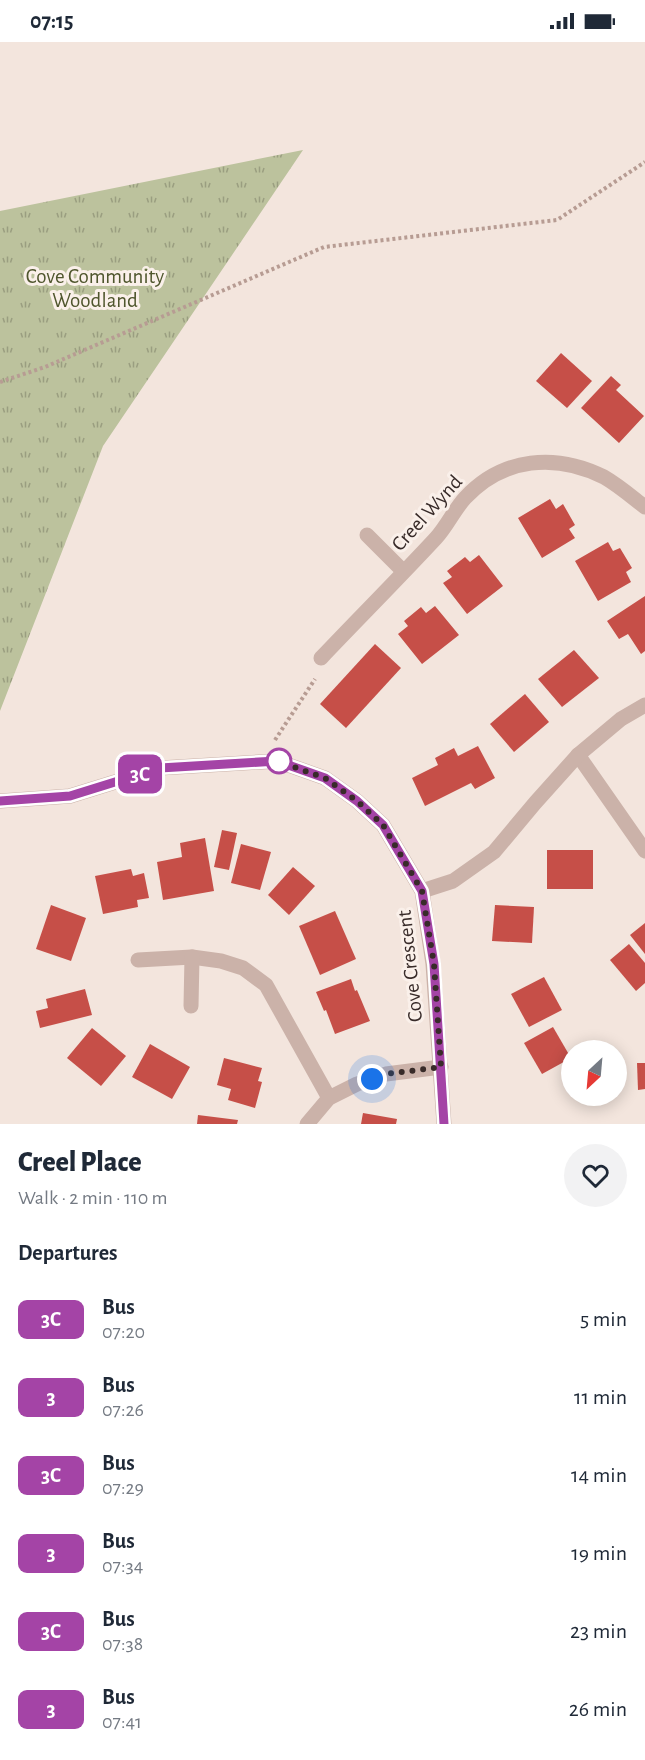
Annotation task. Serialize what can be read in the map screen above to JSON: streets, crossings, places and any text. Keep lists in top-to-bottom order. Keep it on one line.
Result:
{"streets":{"street":["Creel Wynd","Cove Crescent"]},"parks":["Cove Community Woodland"],"lines":["bus line 3C"],"north":"bottom left","page":{"status":"07:15","on_map":"3C","heading":[["Creel Place","Walk · 2 min · 110 m"],"Departures"],"list":[{"mark":"3C","name":"Bus","note":"07:20","value":"5 min"},{"mark":"3","name":"Bus","note":"07:26","value":"11 min"},{"mark":"3C","name":"Bus","note":"07:29","value":"14 min"},{"mark":"3","name":"Bus","note":"07:34","value":"19 min"},{"mark":"3C","name":"Bus","note":"07:38","value":"23 min"},{"mark":"3","name":"Bus","note":"07:41","value":"26 min"}]}}
